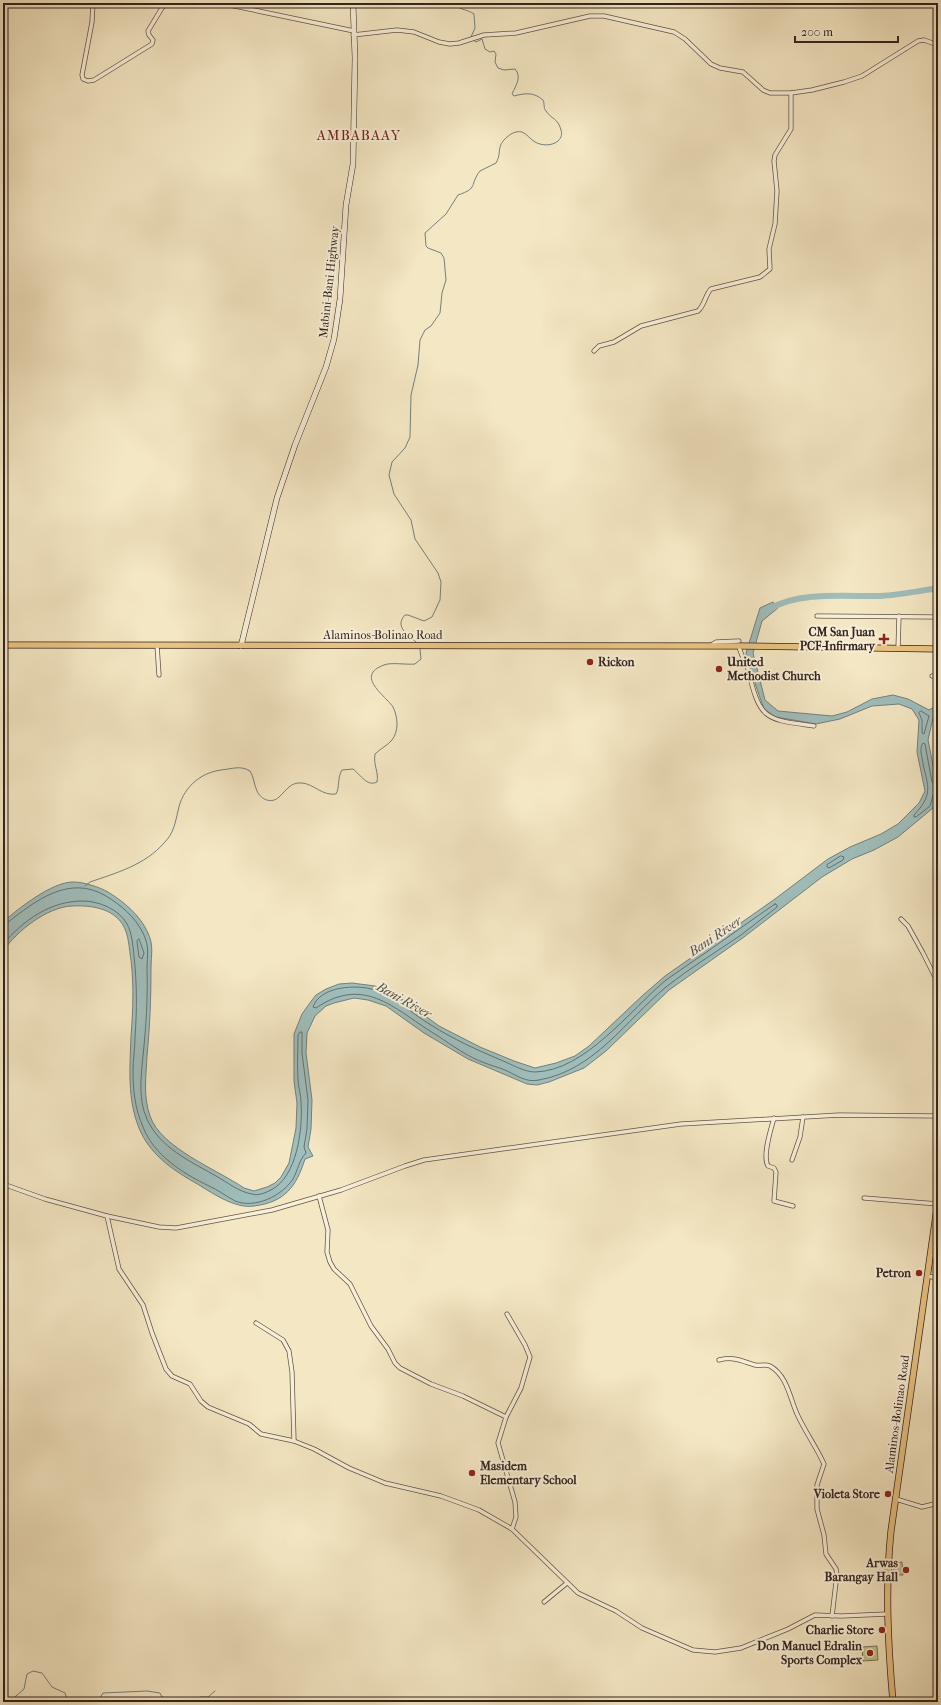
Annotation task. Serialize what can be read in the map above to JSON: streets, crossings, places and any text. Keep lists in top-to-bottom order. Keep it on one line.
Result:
{"streets":{"main road":["Mabini-Bani Highway","Alaminos-Bolinao Road"]},"crossings":[["Mabini-Bani Highway","Alaminos-Bolinao Road"]],"districts":["AMBABAAY"],"water":["Bani River"],"places":{"health":["CM San Juan PCF-Infirmary"],"other":["Rickon","United Methodist Church","Petron","Masidem Elementary School","Violeta Store","Arwas Barangay Hall","Charlie Store","Don Manuel Edralin Sports Complex"]},"scale_bar":"200 m"}
